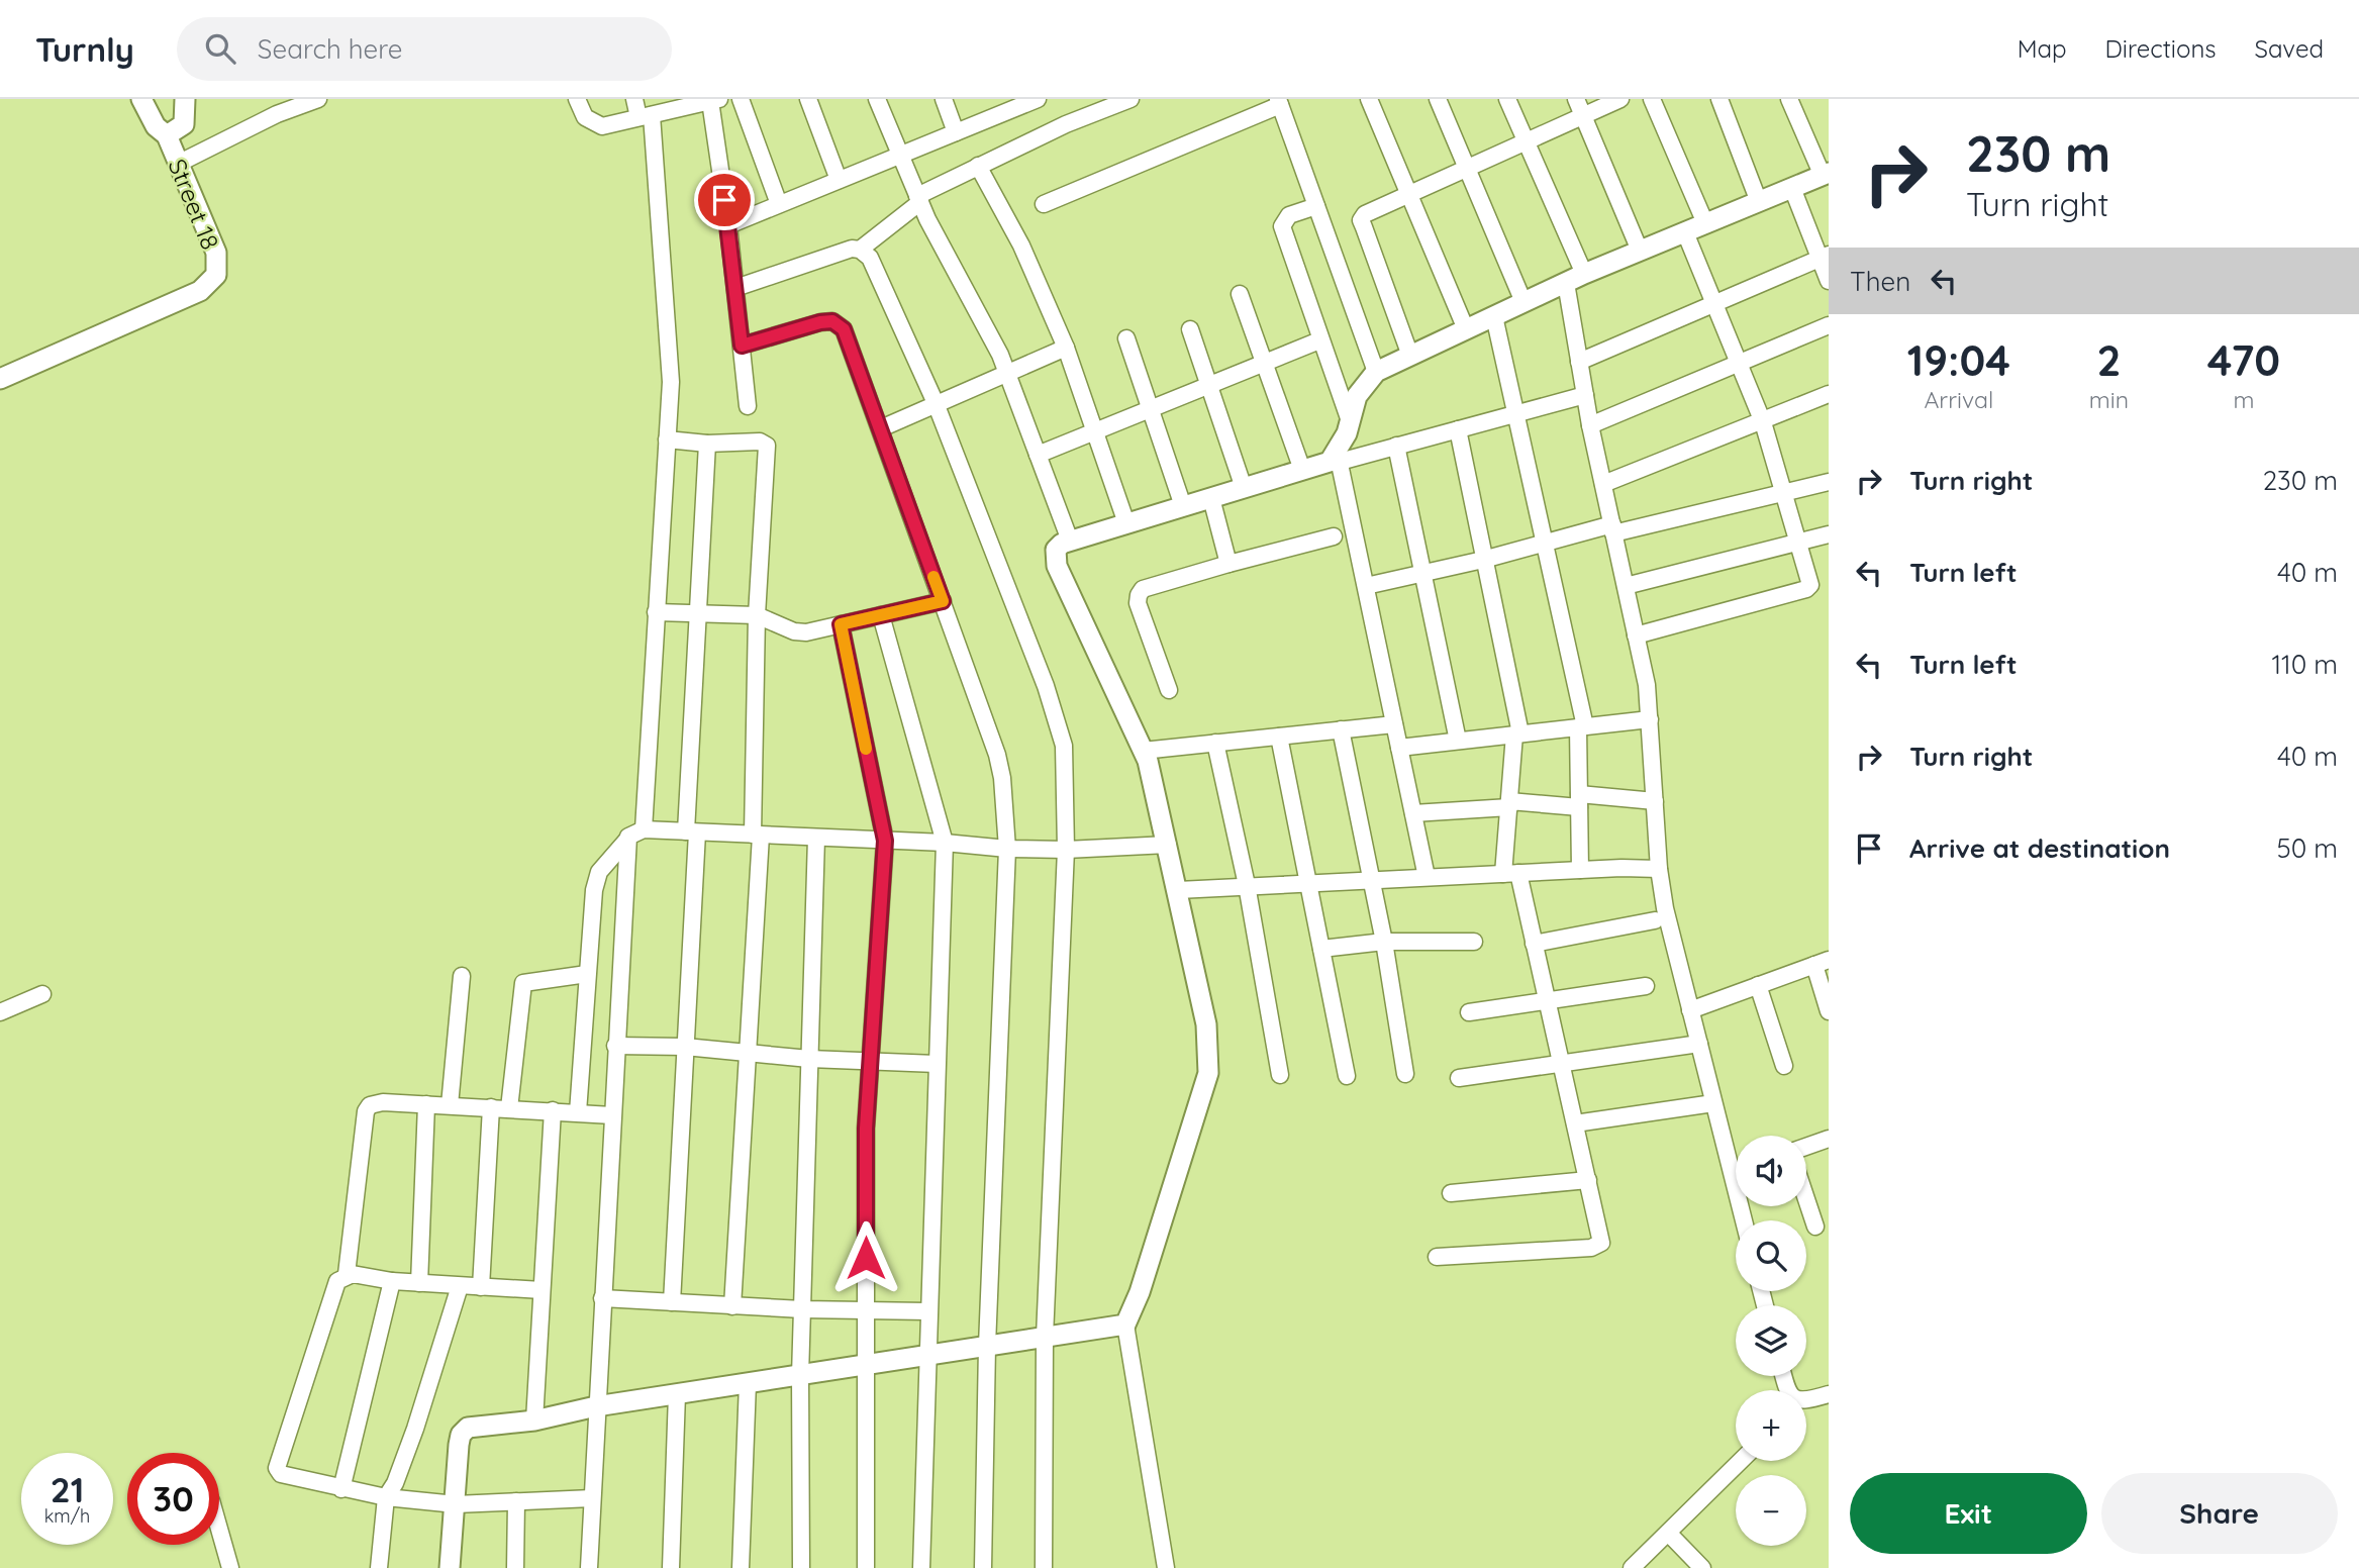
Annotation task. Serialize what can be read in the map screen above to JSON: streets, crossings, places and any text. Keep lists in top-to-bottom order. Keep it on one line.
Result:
{"streets":{"street":["Street 18"]},"page":{"header":"Turnly","search":"Search here","nav":["Map","Directions","Saved"],"turn":["230 m","Turn right"],"then":"Then","eta":["19:04","Arrival","2","min","470","m"],"list":[{"name":"Turn right","value":"230 m"},{"name":"Turn left","value":"40 m"},{"name":"Turn left","value":"110 m"},{"name":"Turn right","value":"40 m"},{"name":"Arrive at destination","value":"50 m"}],"map_buttons":["+","−"],"speed":"21 km/h","limit":"30","buttons":["Exit","Share"]}}
